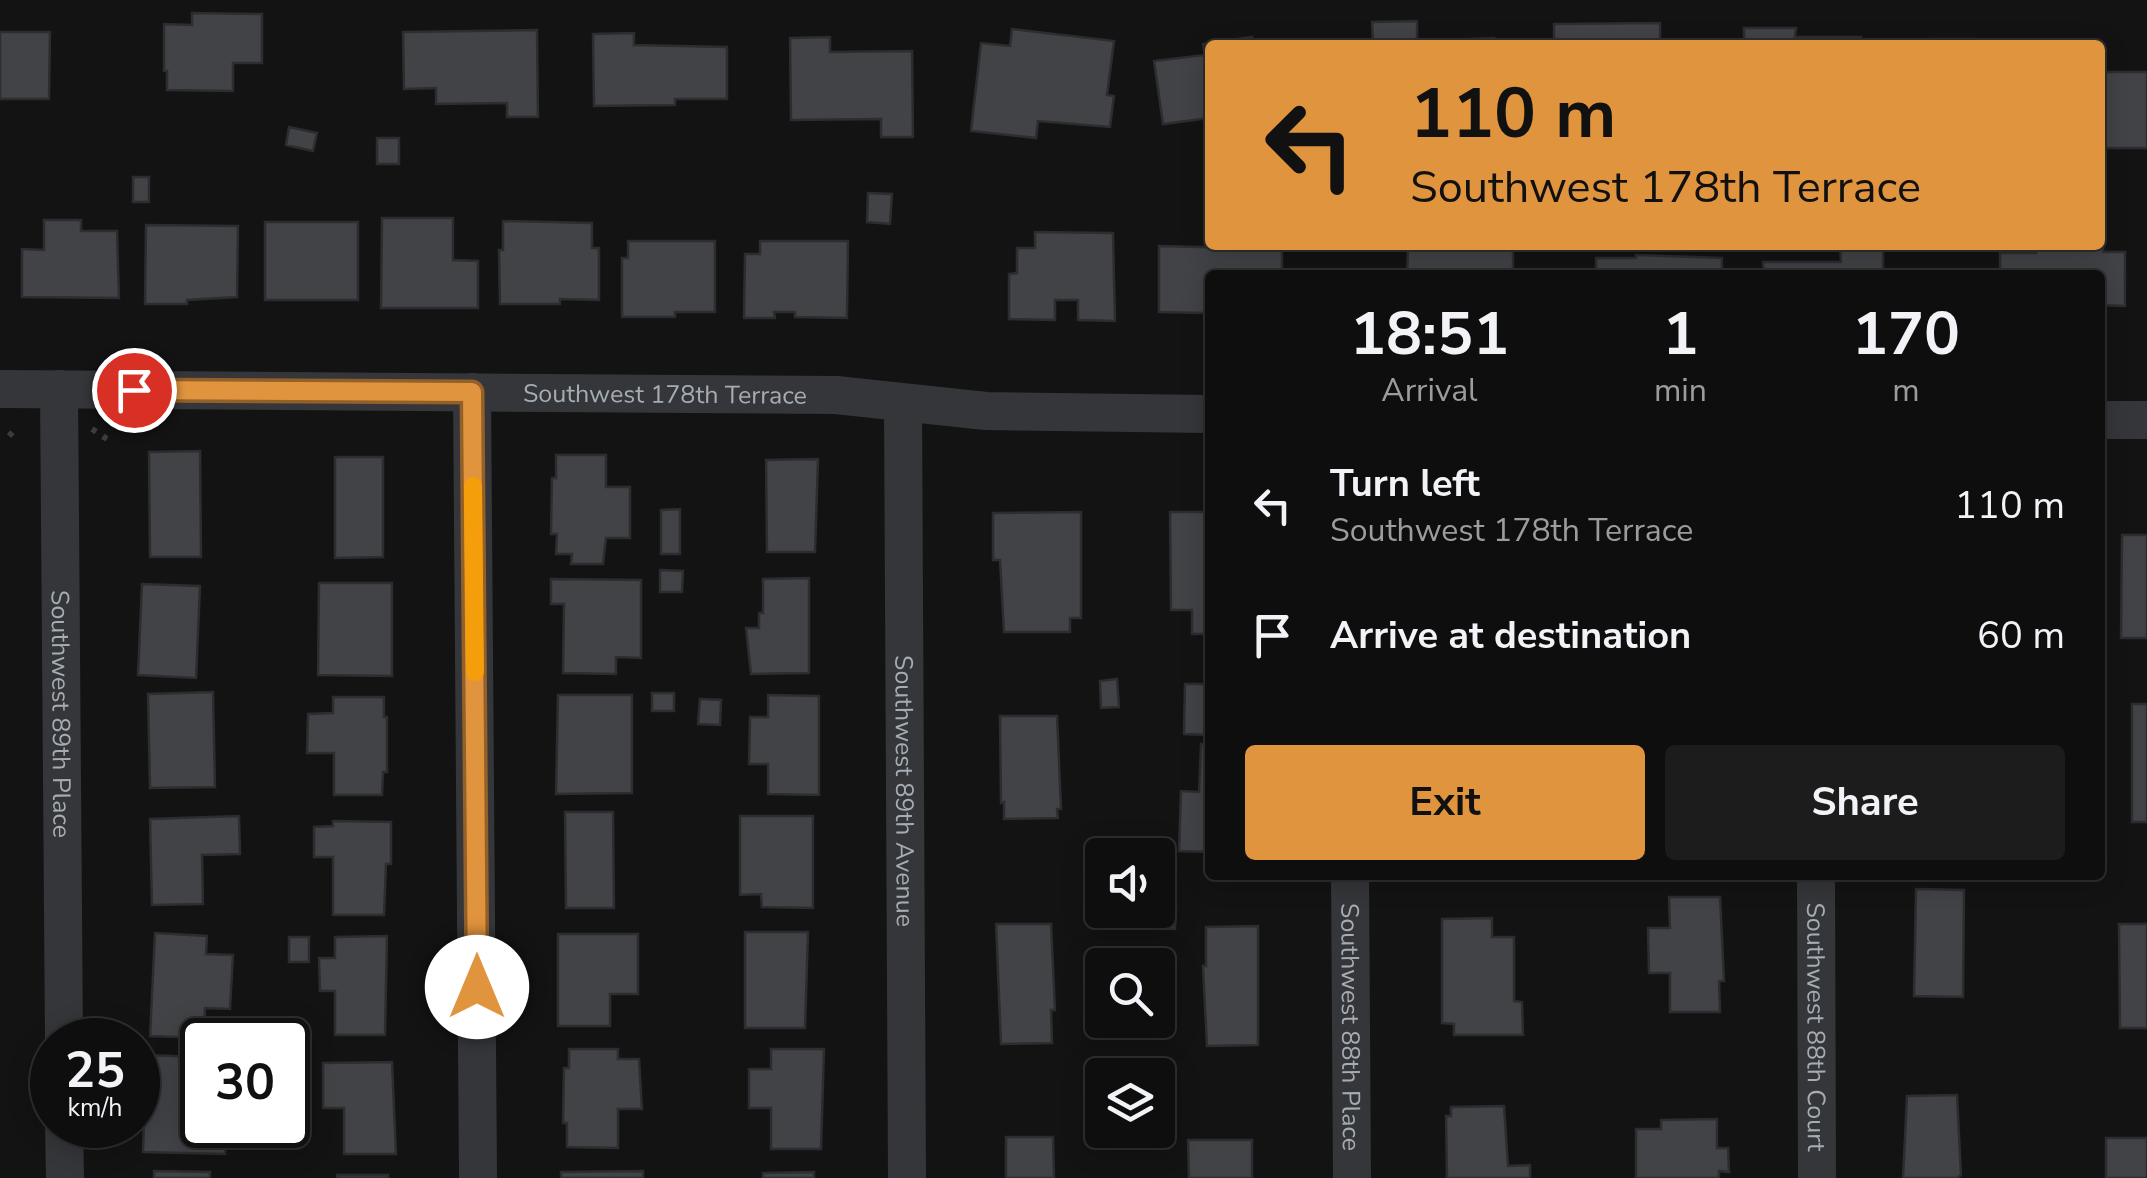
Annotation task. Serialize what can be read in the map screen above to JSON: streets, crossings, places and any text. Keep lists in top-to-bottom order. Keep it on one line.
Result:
{"streets":{"street":["Southwest 178th Terrace","Southwest 89th Place","Southwest 89th Avenue","Southwest 88th Place","Southwest 88th Court"]},"crossings":[["Southwest 178th Terrace","Southwest 89th Place"],["Southwest 178th Terrace","Southwest 89th Avenue"]],"page":{"turn":["110 m","Southwest 178th Terrace"],"eta":["18:51","Arrival","1","min","170","m"],"list":[{"name":"Turn left","note":"Southwest 178th Terrace","value":"110 m"},{"name":"Arrive at destination","value":"60 m"}],"buttons":["Exit","Share"],"speed":"25 km/h","limit":"30"}}
